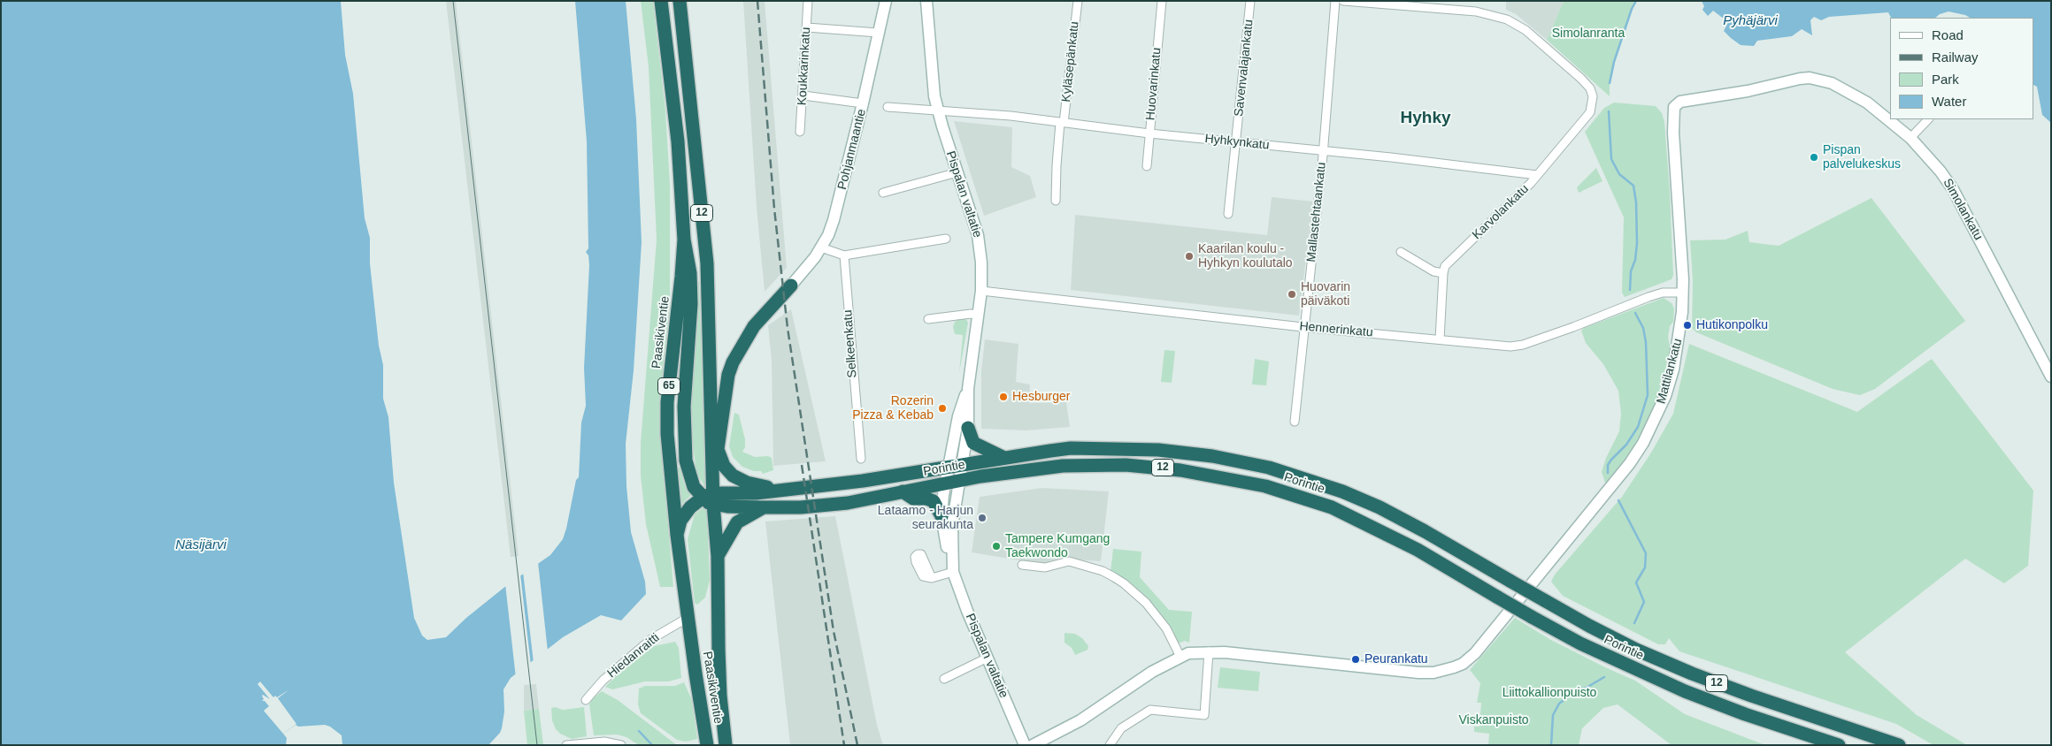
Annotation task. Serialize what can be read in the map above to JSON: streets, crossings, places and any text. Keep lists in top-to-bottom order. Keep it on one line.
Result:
{"streets":{"highway":["12","Paasikiventie","65","Porintie"],"street":["Kyläsepänkatu","Koukkarinkatu","Savenvalajankatu","Huovarinkatu","Hyhkynkatu","Pohjanmaantie","Pispalan valtatie","Simolankatu","Mallastehtaankatu","Karvolankatu","Hennerinkatu","Selkeenkatu","Mattilankatu","Hiedanraitti"]},"crossings":[["Kyläsepänkatu","Hyhkynkatu"],["Savenvalajankatu","Hyhkynkatu"],["Huovarinkatu","Hyhkynkatu"],["Hyhkynkatu","Pispalan valtatie"],["Hyhkynkatu","Mallastehtaankatu"],["Hyhkynkatu","Karvolankatu"],["Pispalan valtatie","Hennerinkatu"],["Pispalan valtatie","Porintie"],["Simolankatu","Mattilankatu"],["Mallastehtaankatu","Hennerinkatu"],["12","Paasikiventie"],["12","Porintie"],["Hennerinkatu","Mattilankatu"],["Paasikiventie","Porintie"],["Paasikiventie","Hiedanraitti"]],"districts":["Hyhky"],"water":["Pyhäjärvi","Näsijärvi"],"parks":["Simolanranta","Liittokallionpuisto","Viskanpuisto"],"places":["Pispan palvelukeskus","Kaarilan koulu - Hyhkyn koulutalo","Huovarin päiväkoti","Hutikonpolku","Hesburger","Rozerin Pizza & Kebab","Lataamo - Harjun seurakunta","Tampere Kumgang Taekwondo","Peurankatu"],"legend":["Road","Railway","Park","Water"]}
